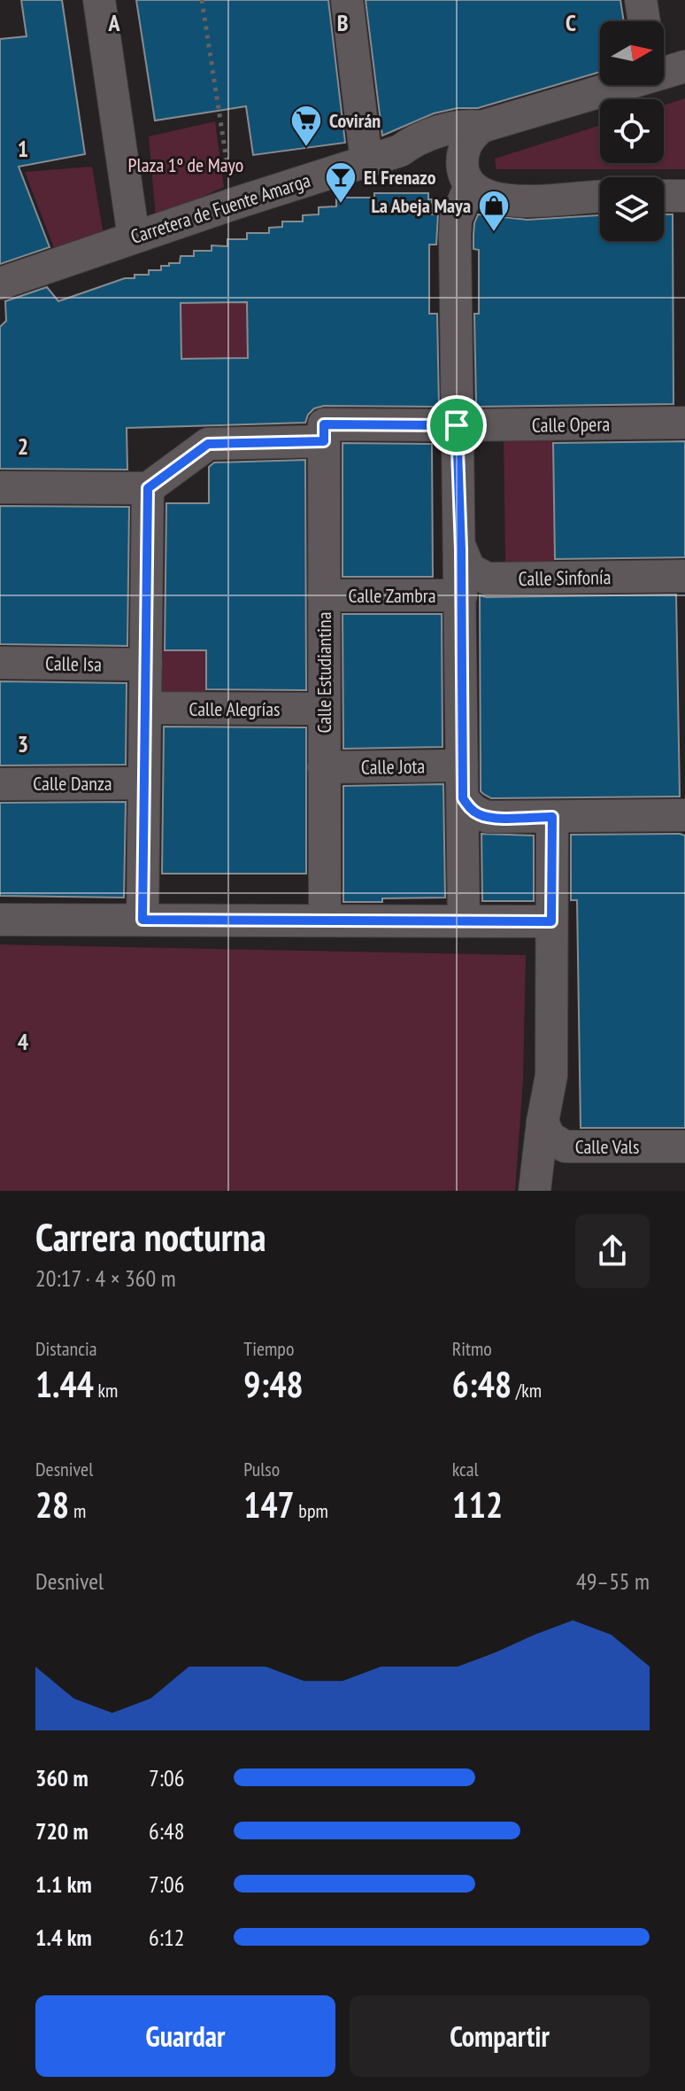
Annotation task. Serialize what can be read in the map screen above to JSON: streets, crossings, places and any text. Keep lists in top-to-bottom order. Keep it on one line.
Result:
{"streets":{"street":["Carretera de Fuente Amarga","Calle Opera","Calle Sinfonía","Calle Zambra","Calle Isa","Calle Estudiantina","Calle Alegrías","Calle Jota","Calle Danza","Calle Vals"]},"crossings":[["Calle Opera","Calle Estudiantina"],["Calle Zambra","Calle Estudiantina"],["Calle Estudiantina","Calle Alegrías"],["Calle Estudiantina","Calle Jota"]],"parks":["Plaza 1º de Mayo"],"places":{"supermarket":["Covirán"],"bar":["El Frenazo"],"shop":["La Abeja Maya"]},"north":"right","page":{"heading":["Carrera nocturna","20:17 · 4 × 360 m"],"stats":[["Distancia","1.44 km"],["Tiempo","9:48"],["Ritmo","6:48 /km"],["Desnivel","28 m"],["Pulso","147 bpm"],["kcal","112"]],"chart":["Desnivel","49–55 m"],"list":[{"name":"360 m","note":"7:06"},{"name":"720 m","note":"6:48"},{"name":"1.1 km","note":"7:06"},{"name":"1.4 km","note":"6:12"}],"buttons":["Guardar","Compartir"]},"grid":{"columns":["A","B","C"],"rows":["1","2","3","4"]}}
